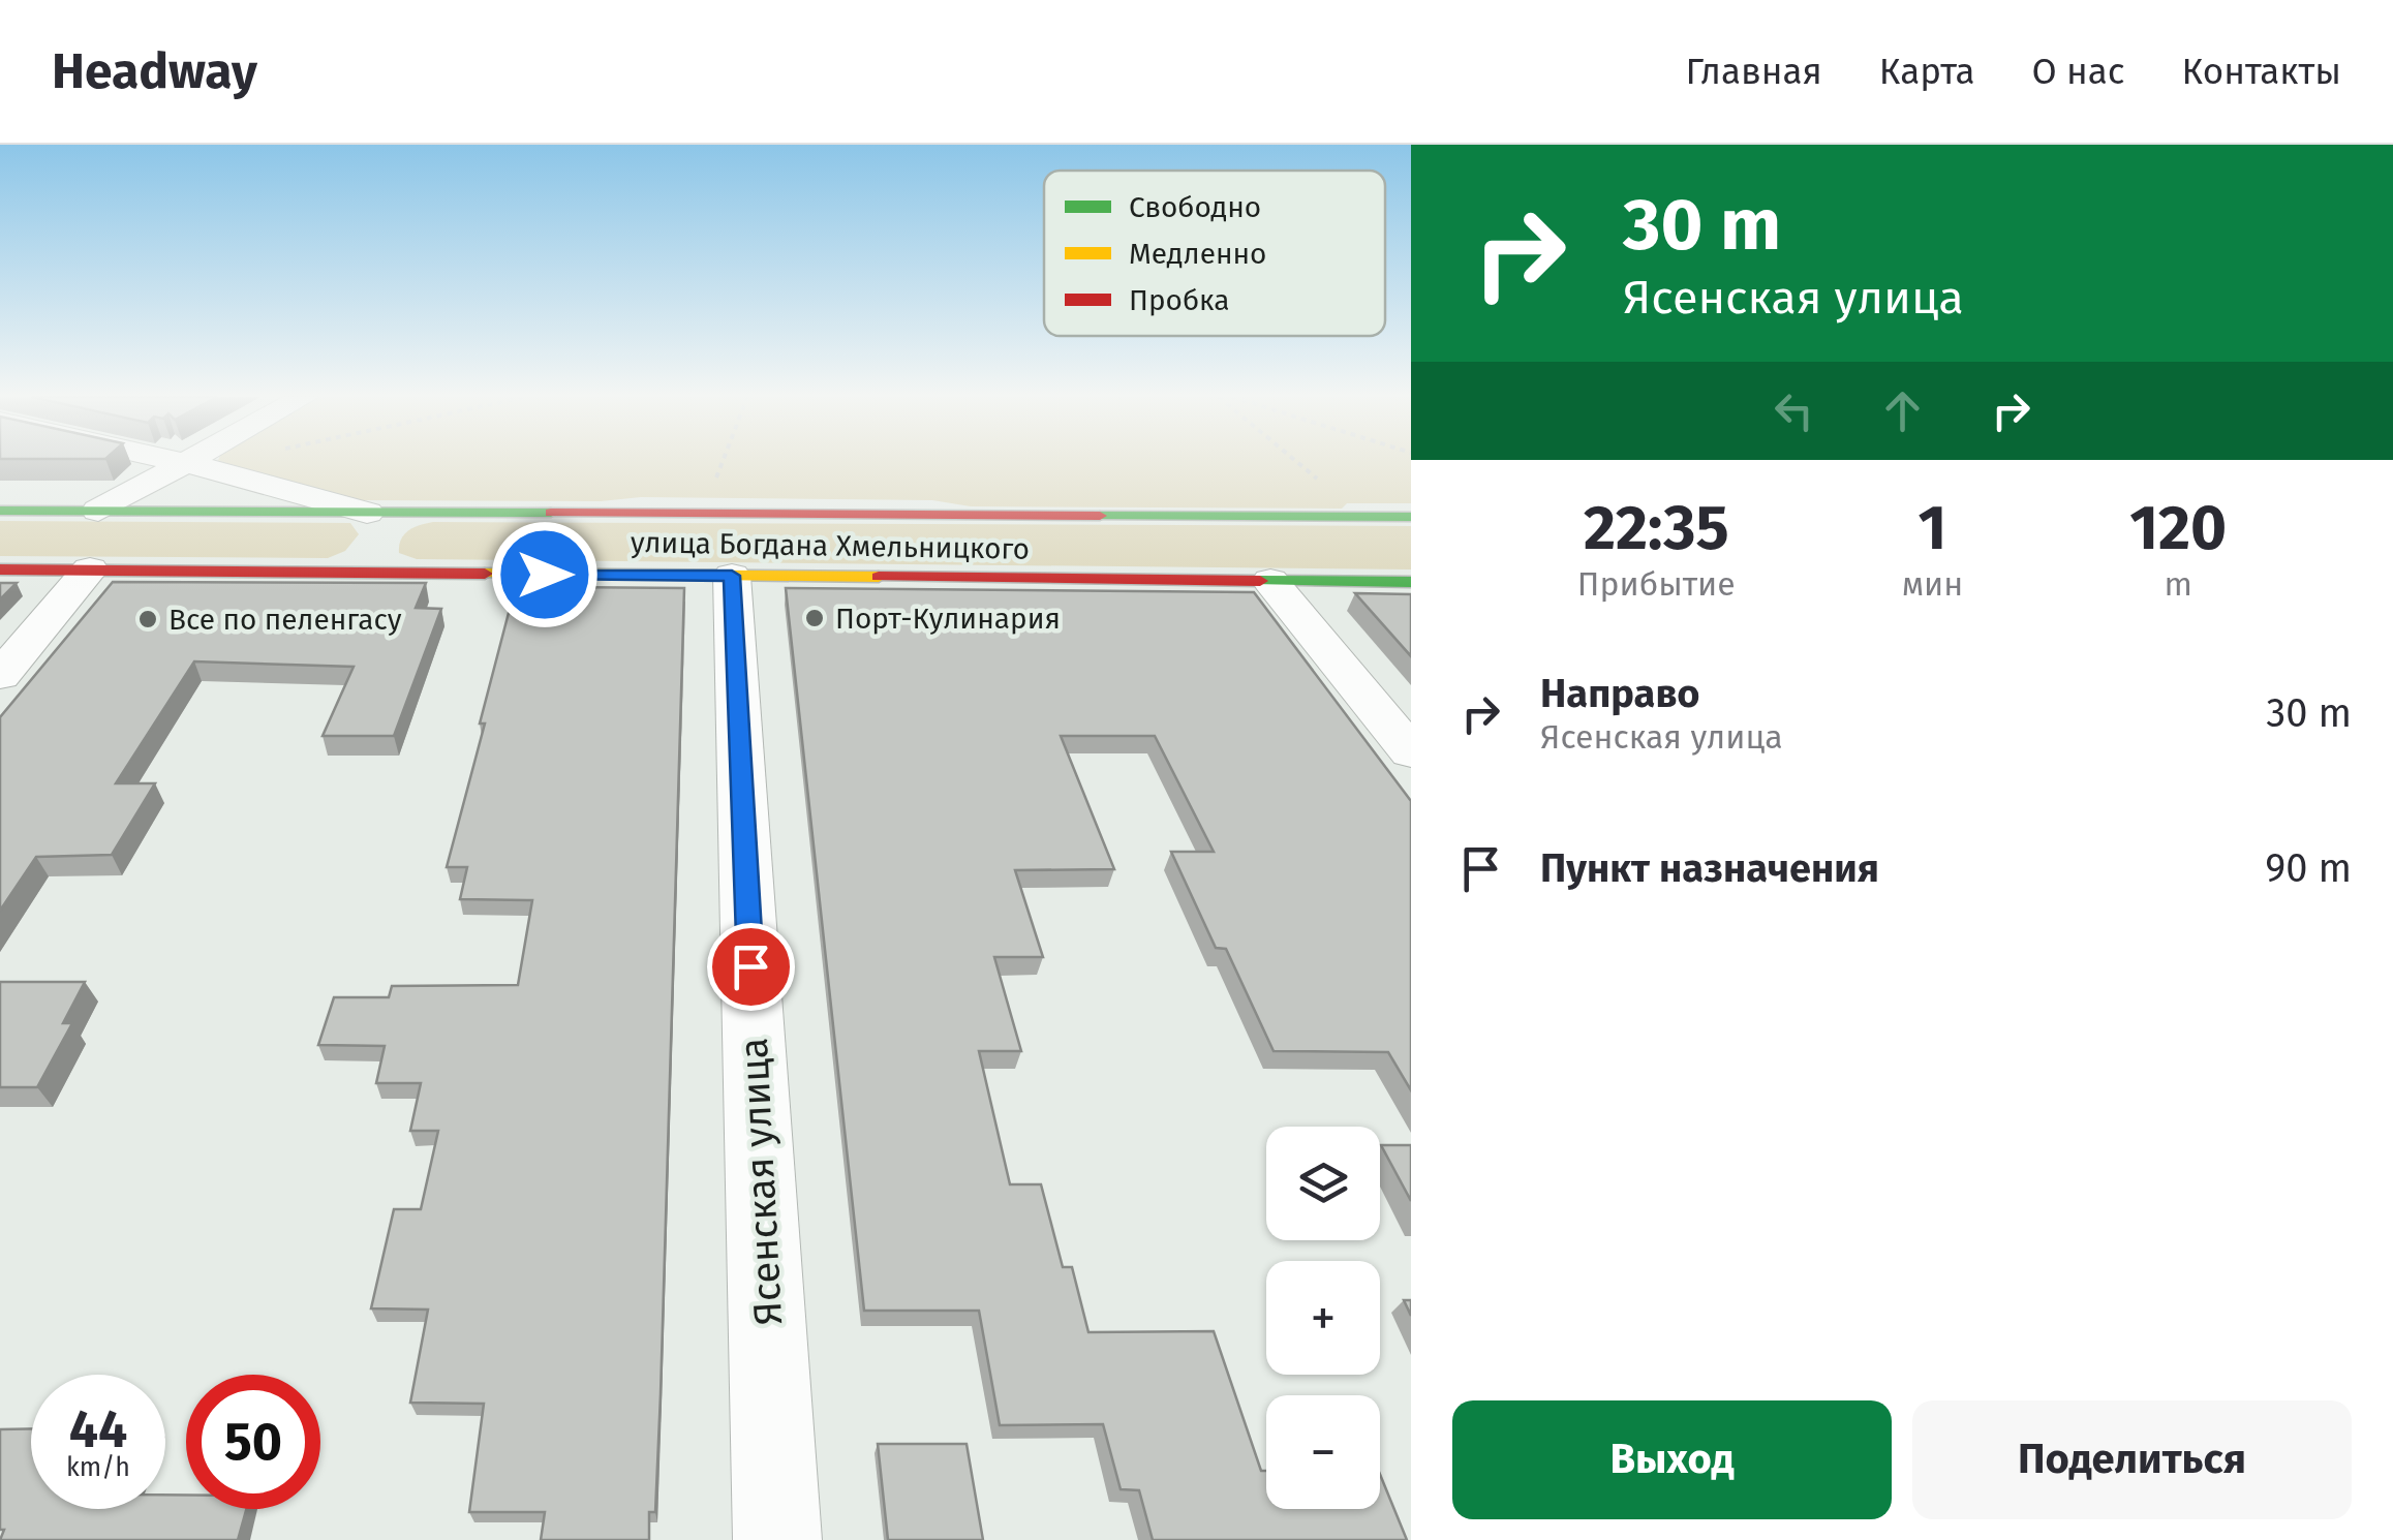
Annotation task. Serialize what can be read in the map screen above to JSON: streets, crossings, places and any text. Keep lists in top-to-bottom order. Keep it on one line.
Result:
{"streets":{"main road":["улица Богдана Хмельницкого"],"street":["Ясенская улица"]},"crossings":[["улица Богдана Хмельницкого","Ясенская улица"]],"places":["Порт-Кулинария","Все по пеленгасу"],"legend":["Свободно","Медленно","Пробка"],"page":{"header":"Headway","nav":["Главная","Карта","О нас","Контакты"],"turn":["30 m","Ясенская улица"],"eta":["22:35","Прибытие","1","мин","120","m"],"list":[{"name":"Направо","note":"Ясенская улица","value":"30 m"},{"name":"Пункт назначения","value":"90 m"}],"map_buttons":["+","−"],"speed":"44 km/h","limit":"50","buttons":["Выход","Поделиться"]}}
